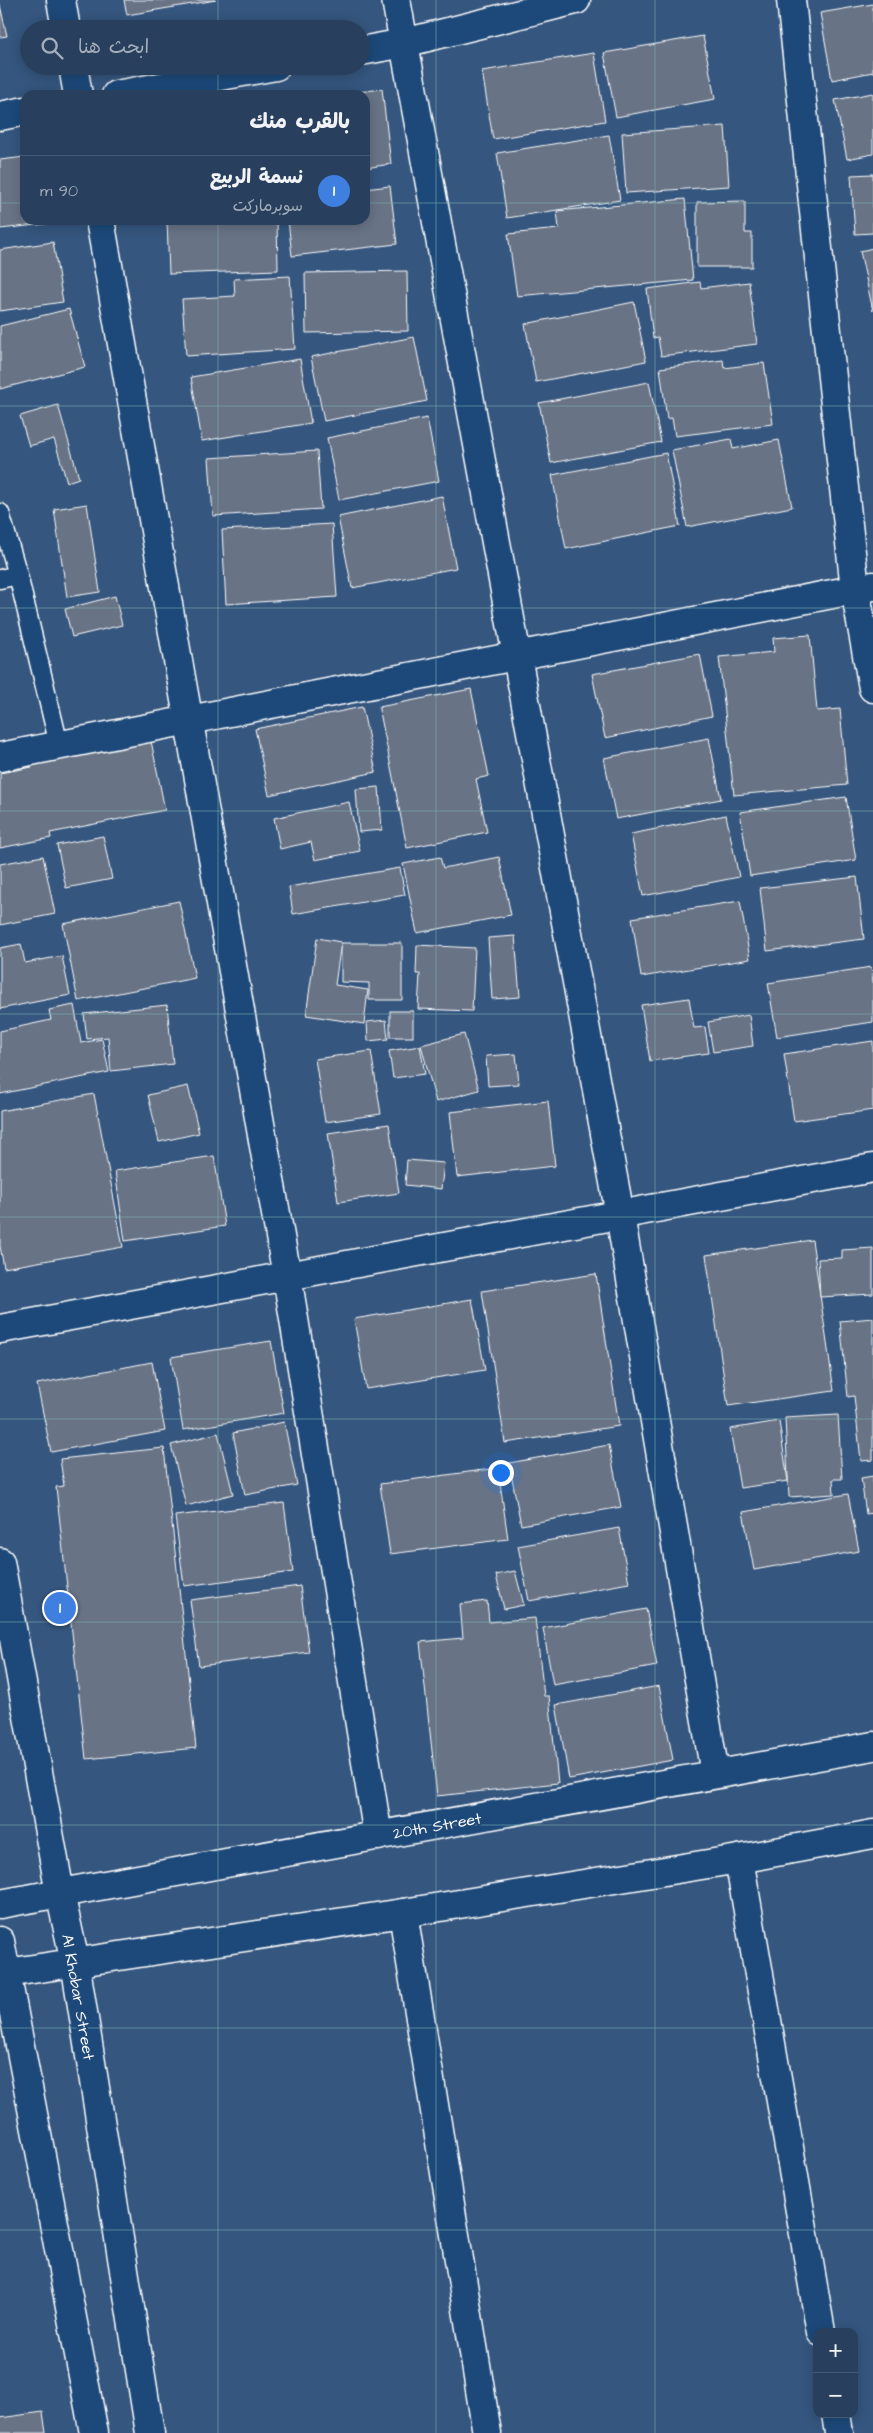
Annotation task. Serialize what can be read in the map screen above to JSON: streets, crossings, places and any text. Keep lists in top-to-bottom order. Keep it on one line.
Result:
{"streets":{"street":["20th Street","Al Khobar Street"]},"crossings":[["20th Street","Al Khobar Street"]],"page":{"search":"ابحث هنا","heading":"بالقرب منك","list":[{"mark":"1","name":"نسمة الربيع","note":"سوبرماركت","value":"90 m"}],"pins":"1","map_buttons":["+","−"]}}
